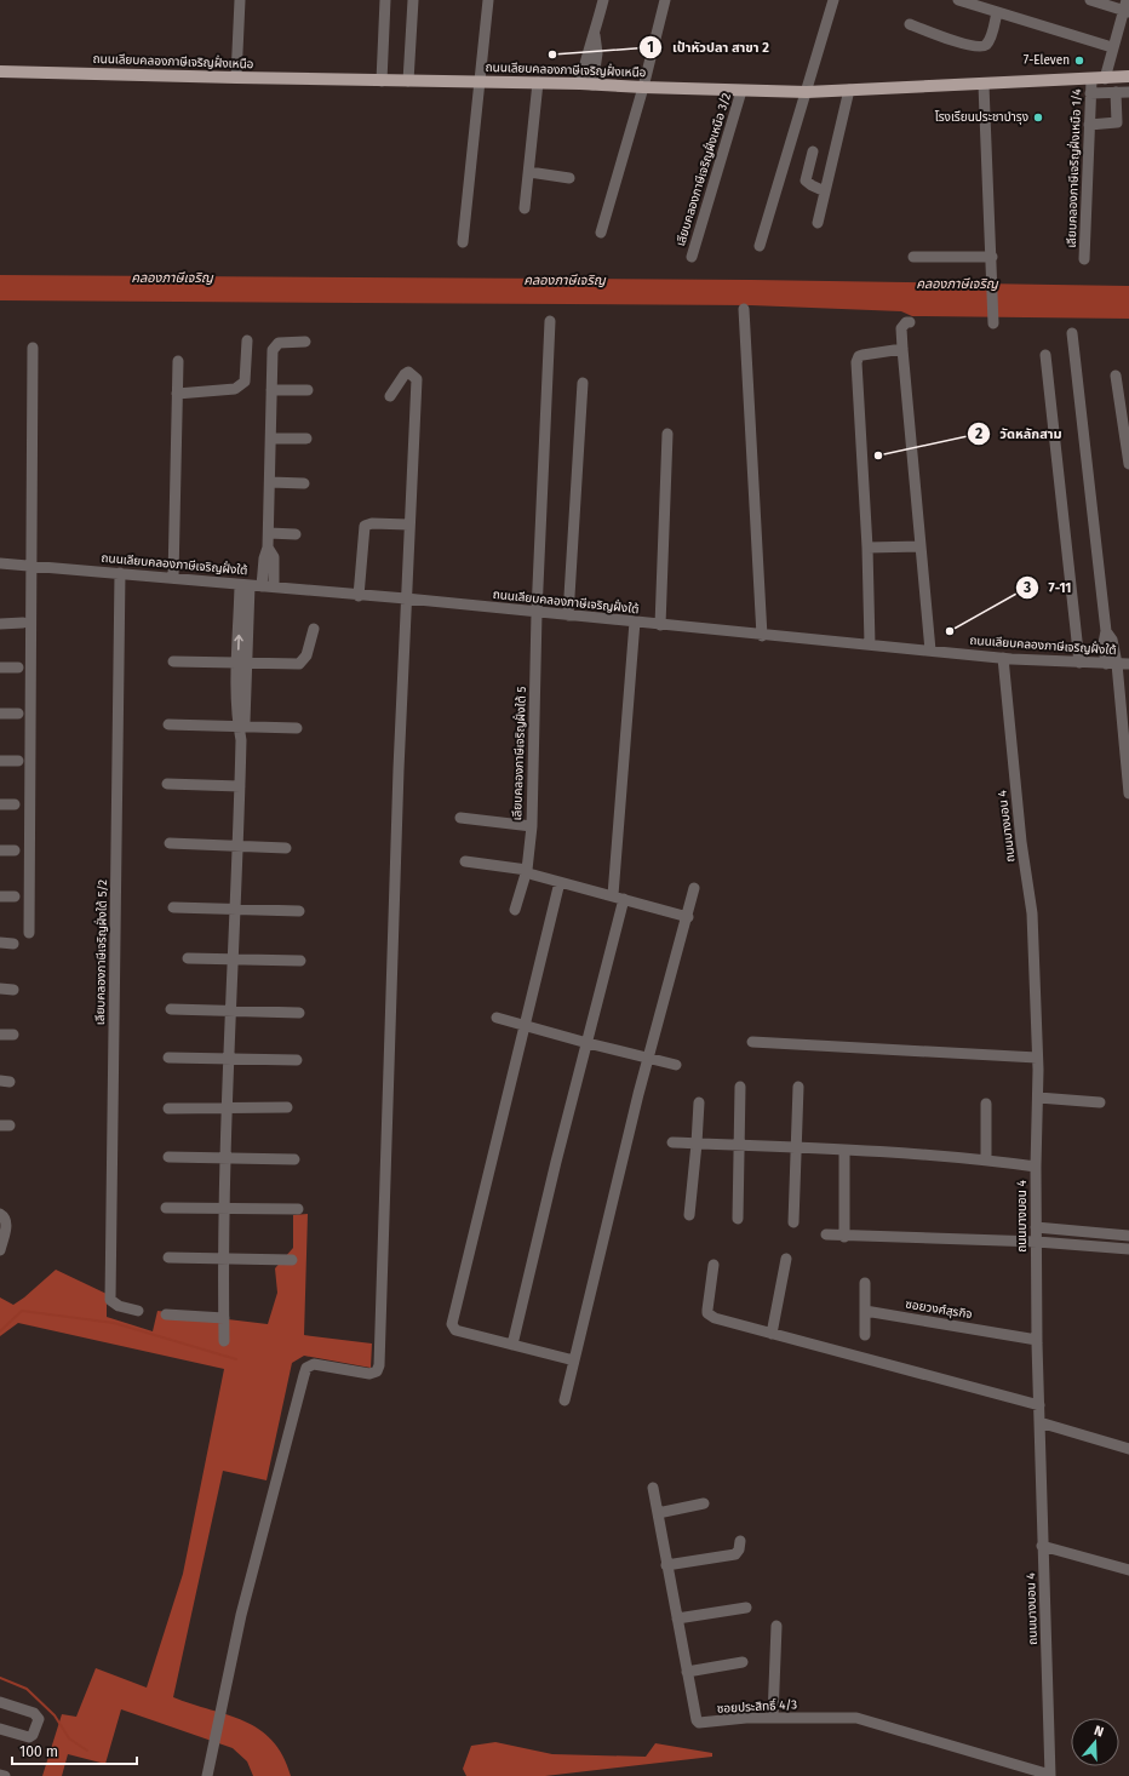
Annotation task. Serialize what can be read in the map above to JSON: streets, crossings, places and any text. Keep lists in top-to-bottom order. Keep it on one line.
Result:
{"streets":{"main road":["ถนนเลียบคลองภาษีเจริญฝั่งเหนือ"],"street":["เลียบคลองภาษีเจริญฝั่งเหนือ 1/4","เลียบคลองภาษีเจริญฝั่งเหนือ 3/2","ถนนเลียบคลองภาษีเจริญฝั่งใต้","เลียบคลองภาษีเจริญฝั่งใต้ 5","ถนนบางบอน 4","เลียบคลองภาษีเจริญฝั่งใต้ 5/2","ซอยวงศ์สุรกิจ","ซอยประสิทธิ์ 4/3"]},"crossings":[["ถนนเลียบคลองภาษีเจริญฝั่งเหนือ","เลียบคลองภาษีเจริญฝั่งเหนือ 1/4"],["ถนนเลียบคลองภาษีเจริญฝั่งเหนือ","เลียบคลองภาษีเจริญฝั่งเหนือ 3/2"],["ถนนเลียบคลองภาษีเจริญฝั่งใต้","เลียบคลองภาษีเจริญฝั่งใต้ 5"],["ถนนเลียบคลองภาษีเจริญฝั่งใต้","ถนนบางบอน 4"],["ถนนเลียบคลองภาษีเจริญฝั่งใต้","เลียบคลองภาษีเจริญฝั่งใต้ 5/2"],["ถนนบางบอน 4","ซอยวงศ์สุรกิจ"],["ถนนบางบอน 4","ซอยประสิทธิ์ 4/3"]],"water":["คลองภาษีเจริญ"],"places":["เป้าหัวปลา สาขา 2","7-Eleven","โรงเรียนประชาบำรุง","วัดหลักสาม","7-11"],"scale_bar":"100 m","north":"top"}
